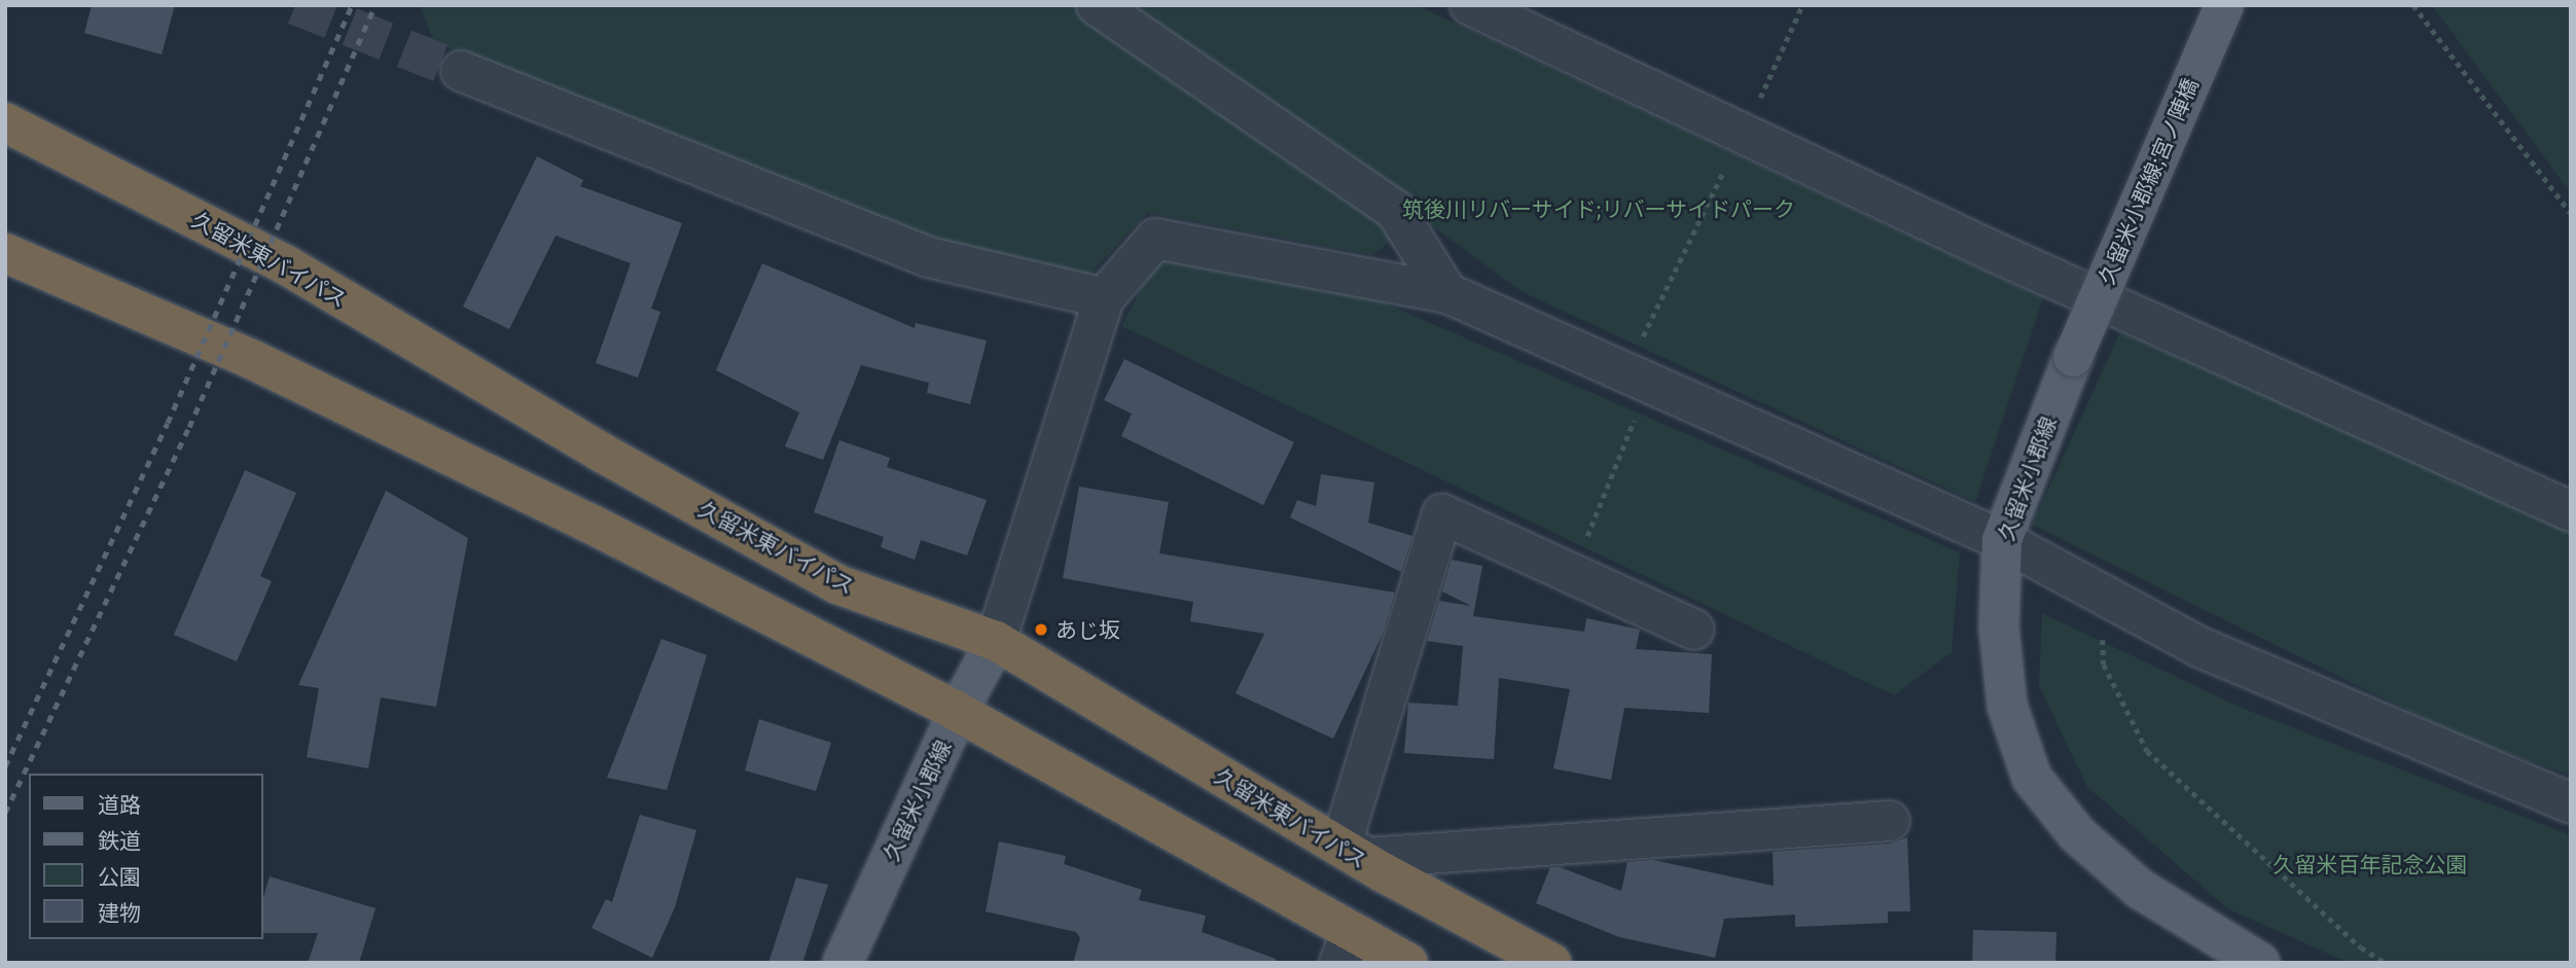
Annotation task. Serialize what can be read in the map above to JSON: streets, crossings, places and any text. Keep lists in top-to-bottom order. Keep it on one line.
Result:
{"streets":{"highway":["久留米東バイパス"],"main road":["久留米小郡線;宮ノ陣橋","久留米小郡線"]},"crossings":[["久留米小郡線;宮ノ陣橋","久留米小郡線"],["久留米東バイパス","久留米小郡線"]],"parks":["筑後川リバーサイド;リバーサイドパーク","久留米百年記念公園"],"places":["あじ坂"],"legend":["道路","鉄道","公園","建物"]}
